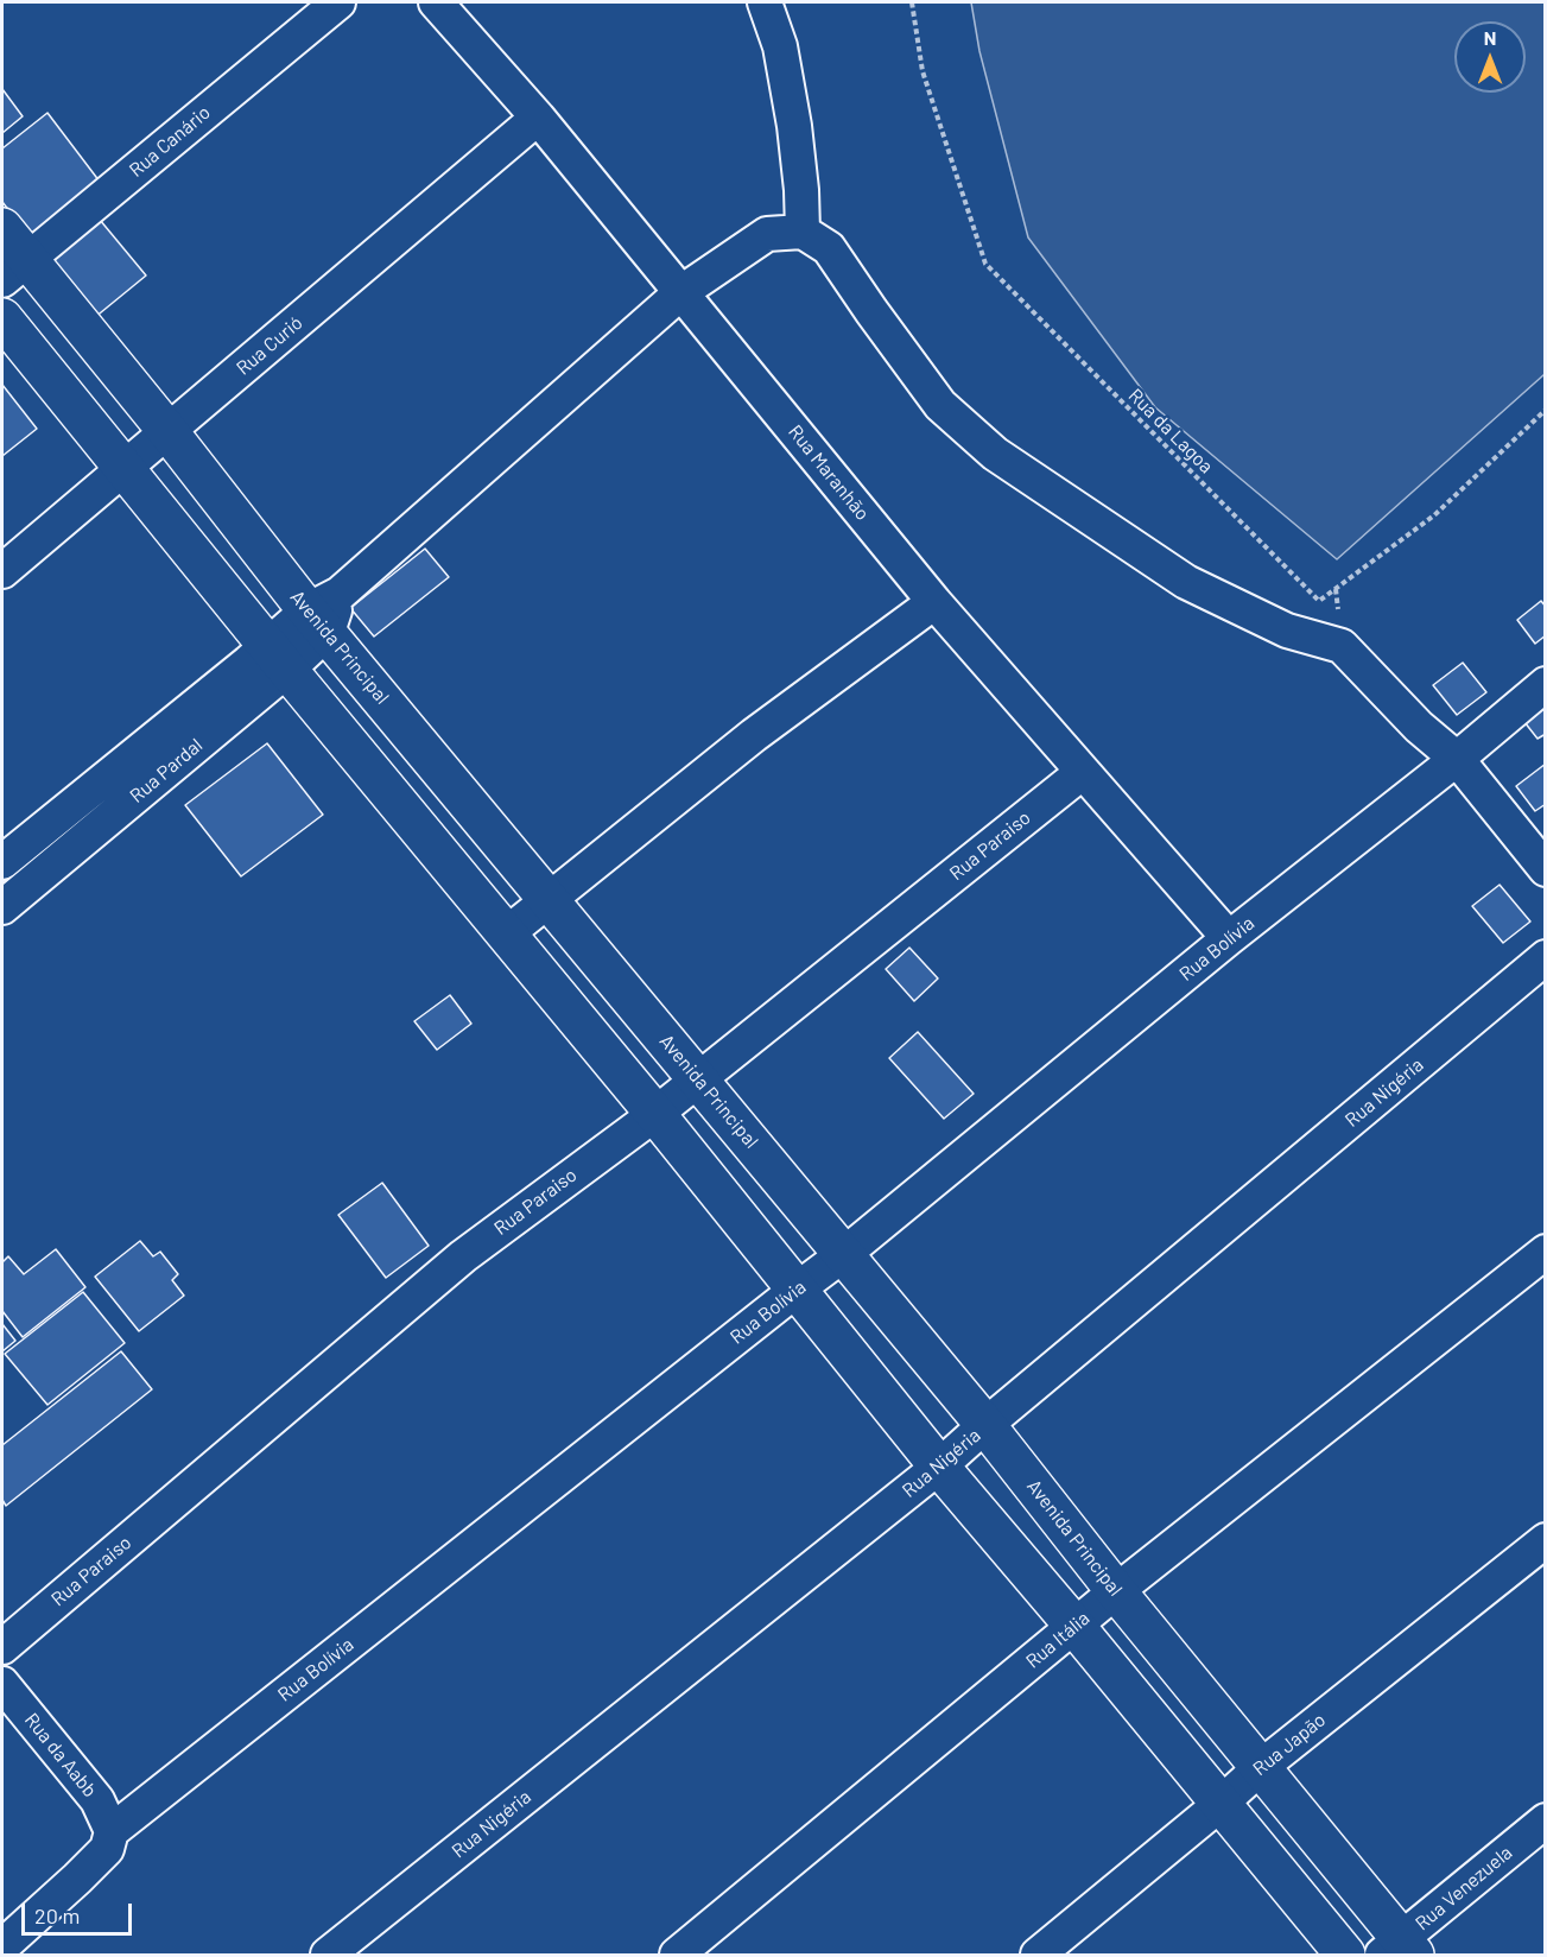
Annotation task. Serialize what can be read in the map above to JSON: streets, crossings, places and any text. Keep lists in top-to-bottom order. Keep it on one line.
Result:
{"streets":{"street":["Rua Canário","Rua Curió","Rua Maranhão","Avenida Principal","Rua Pardal","Rua Paraiso","Rua Bolívia","Rua Nigéria","Rua Itália","Rua Japão","Rua da Aabb","Rua Venezuela"],"path":["Rua da Lagoa"]},"crossings":[["Rua Canário","Avenida Principal"],["Rua Curió","Rua Maranhão"],["Rua Curió","Avenida Principal"],["Rua Maranhão","Rua Paraiso"],["Rua Maranhão","Rua Bolívia"],["Avenida Principal","Rua Paraiso"],["Avenida Principal","Rua Bolívia"],["Avenida Principal","Rua Nigéria"],["Avenida Principal","Rua Itália"],["Avenida Principal","Rua Japão"],["Avenida Principal","Rua Venezuela"],["Rua Bolívia","Rua da Aabb"]],"scale_bar":"20 m","north":"top"}
